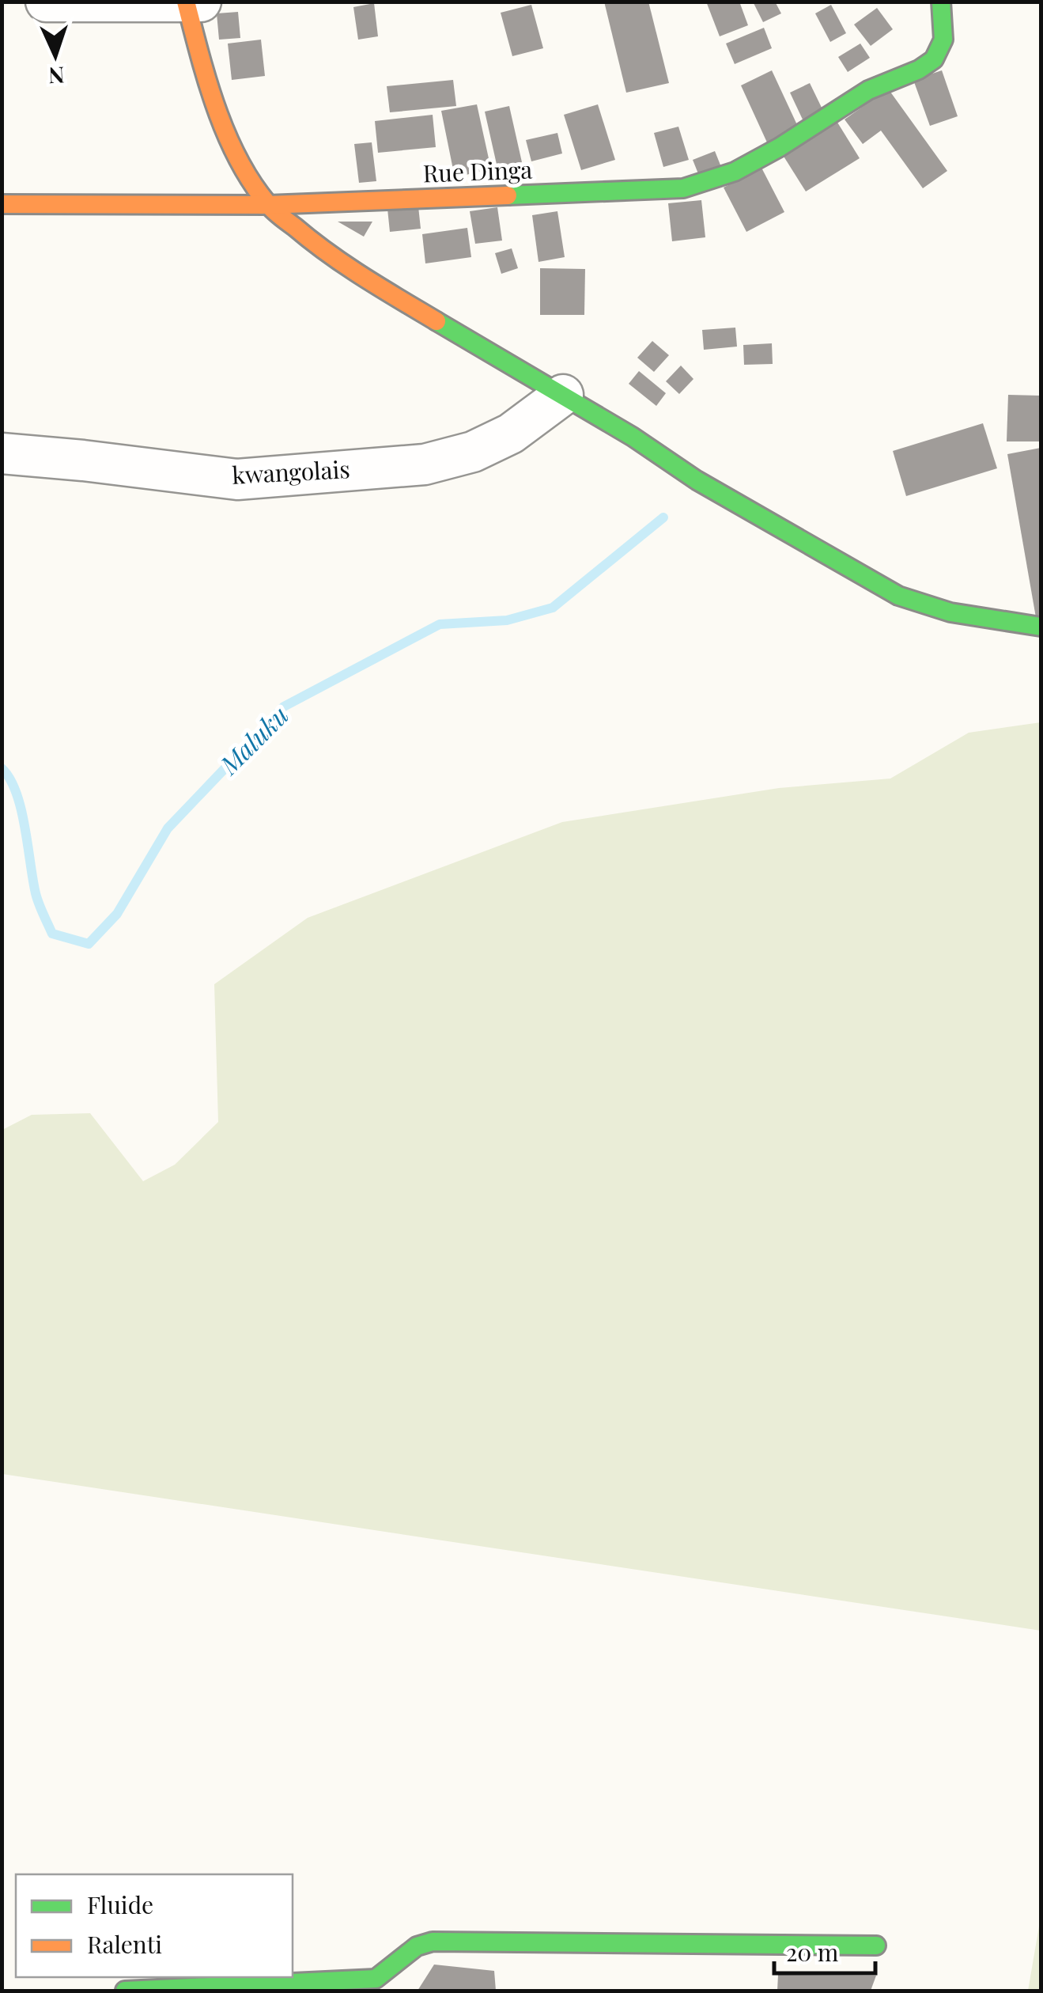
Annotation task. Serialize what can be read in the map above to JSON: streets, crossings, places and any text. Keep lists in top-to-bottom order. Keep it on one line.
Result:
{"streets":{"street":["Rue Dinga","kwangolais"]},"water":["Maluku"],"legend":["Fluide","Ralenti"],"scale_bar":"20 m","north":"bottom"}
